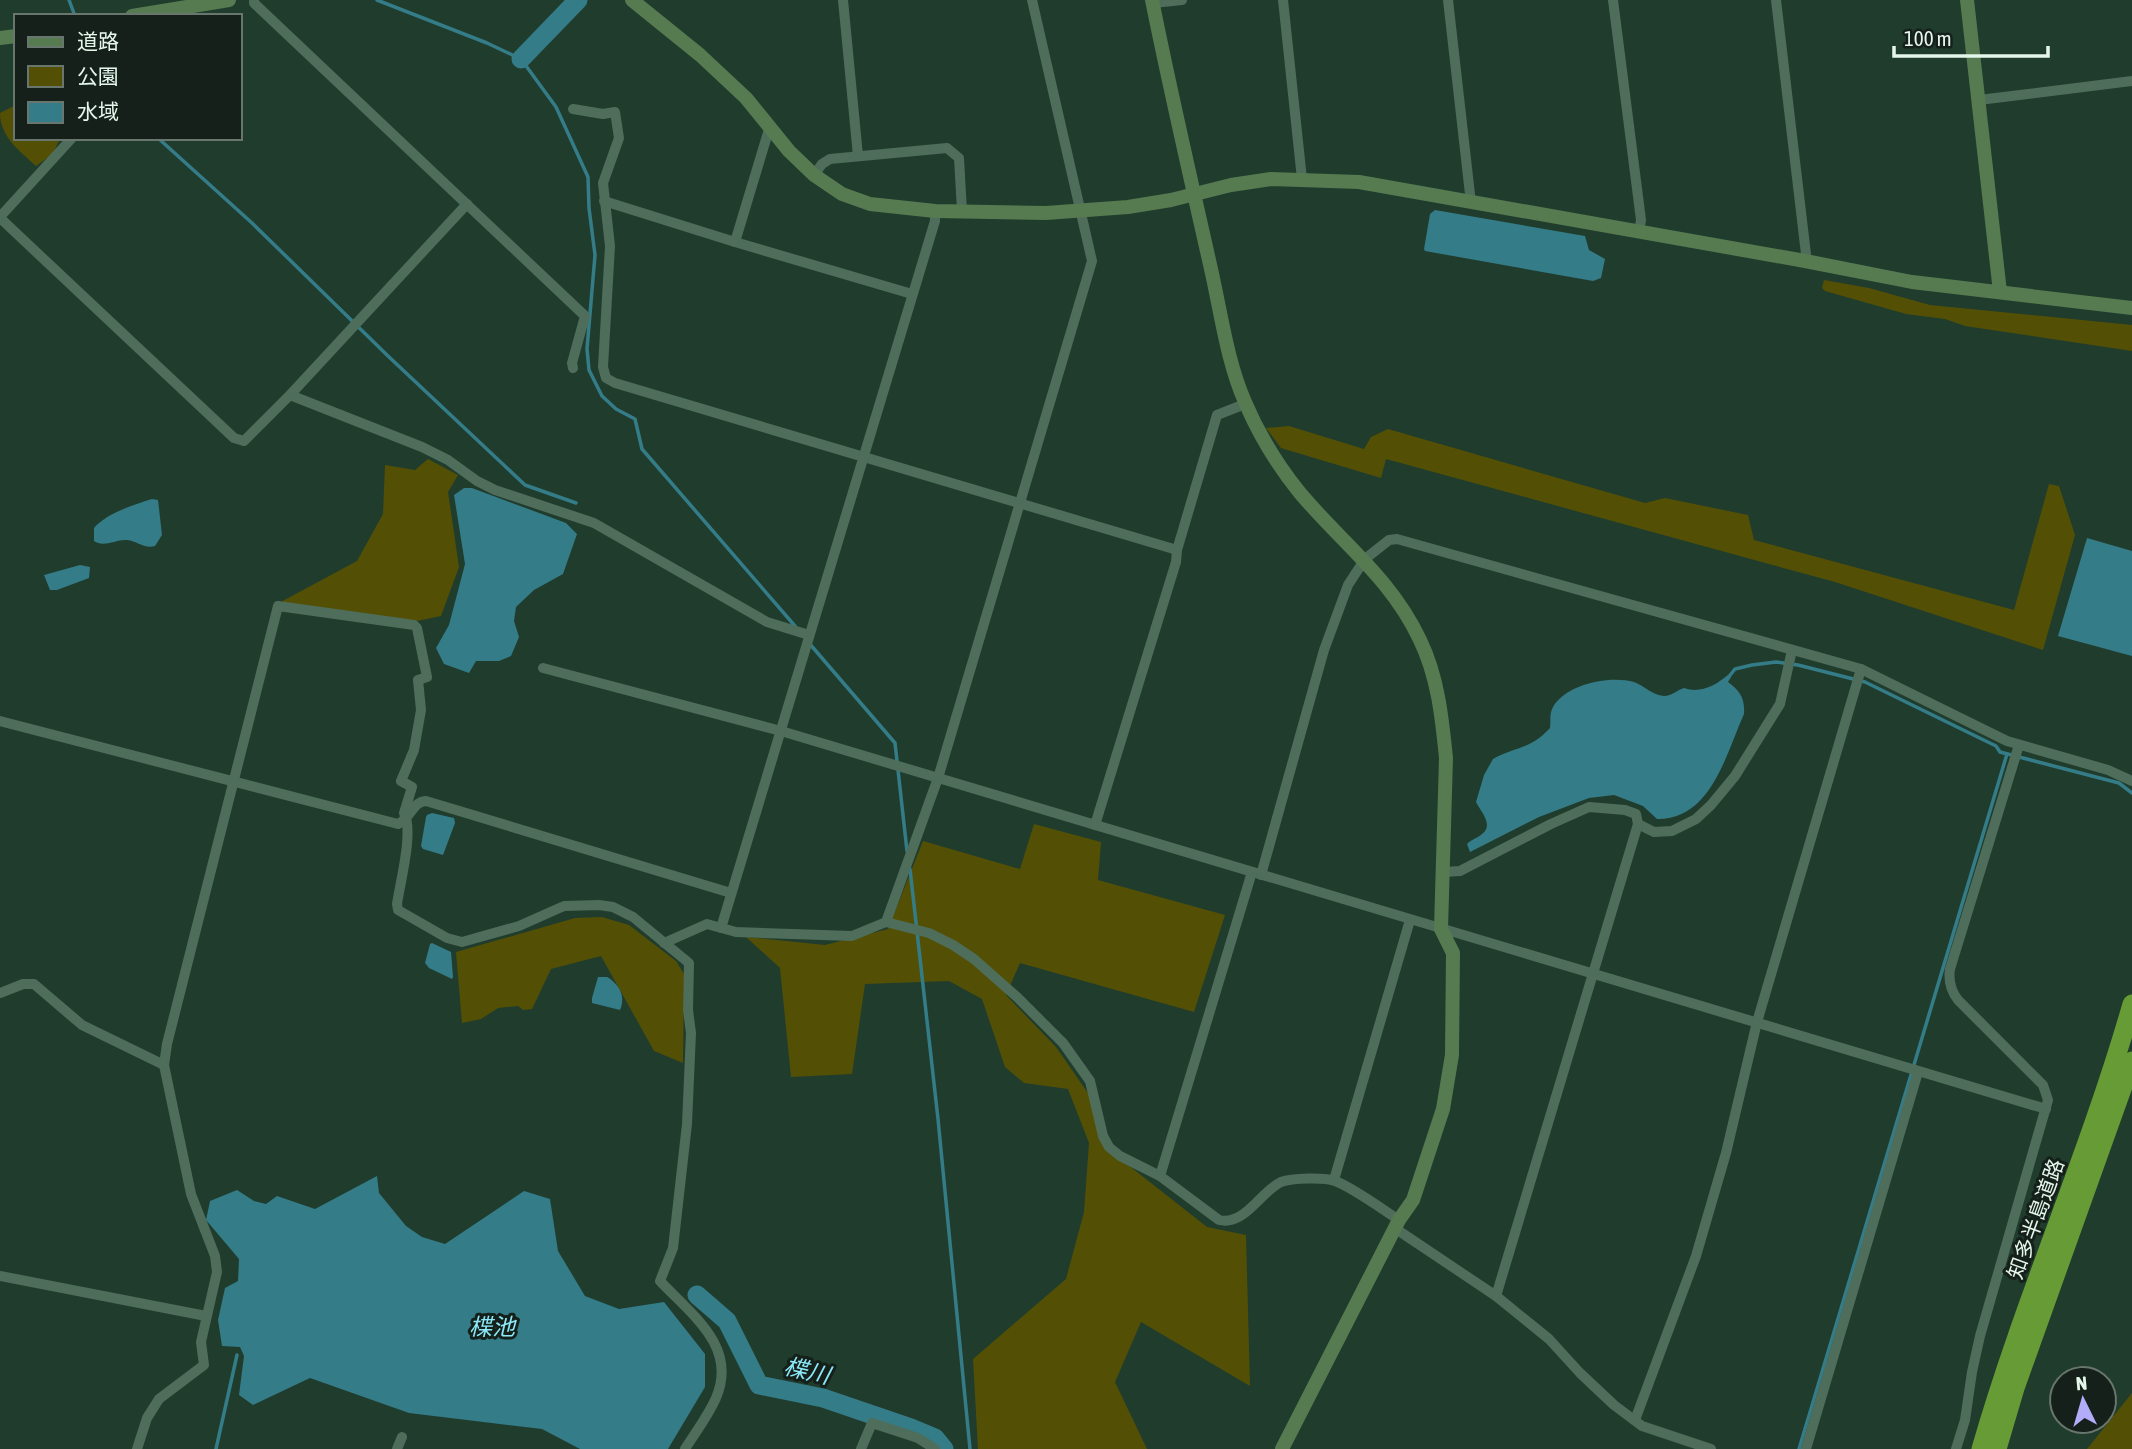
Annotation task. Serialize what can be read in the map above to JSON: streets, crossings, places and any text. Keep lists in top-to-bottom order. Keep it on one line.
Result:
{"streets":{"highway":["知多半島道路"]},"water":["楪池","楪川"],"legend":["道路","公園","水域"],"scale_bar":"100 m","north":"top"}
